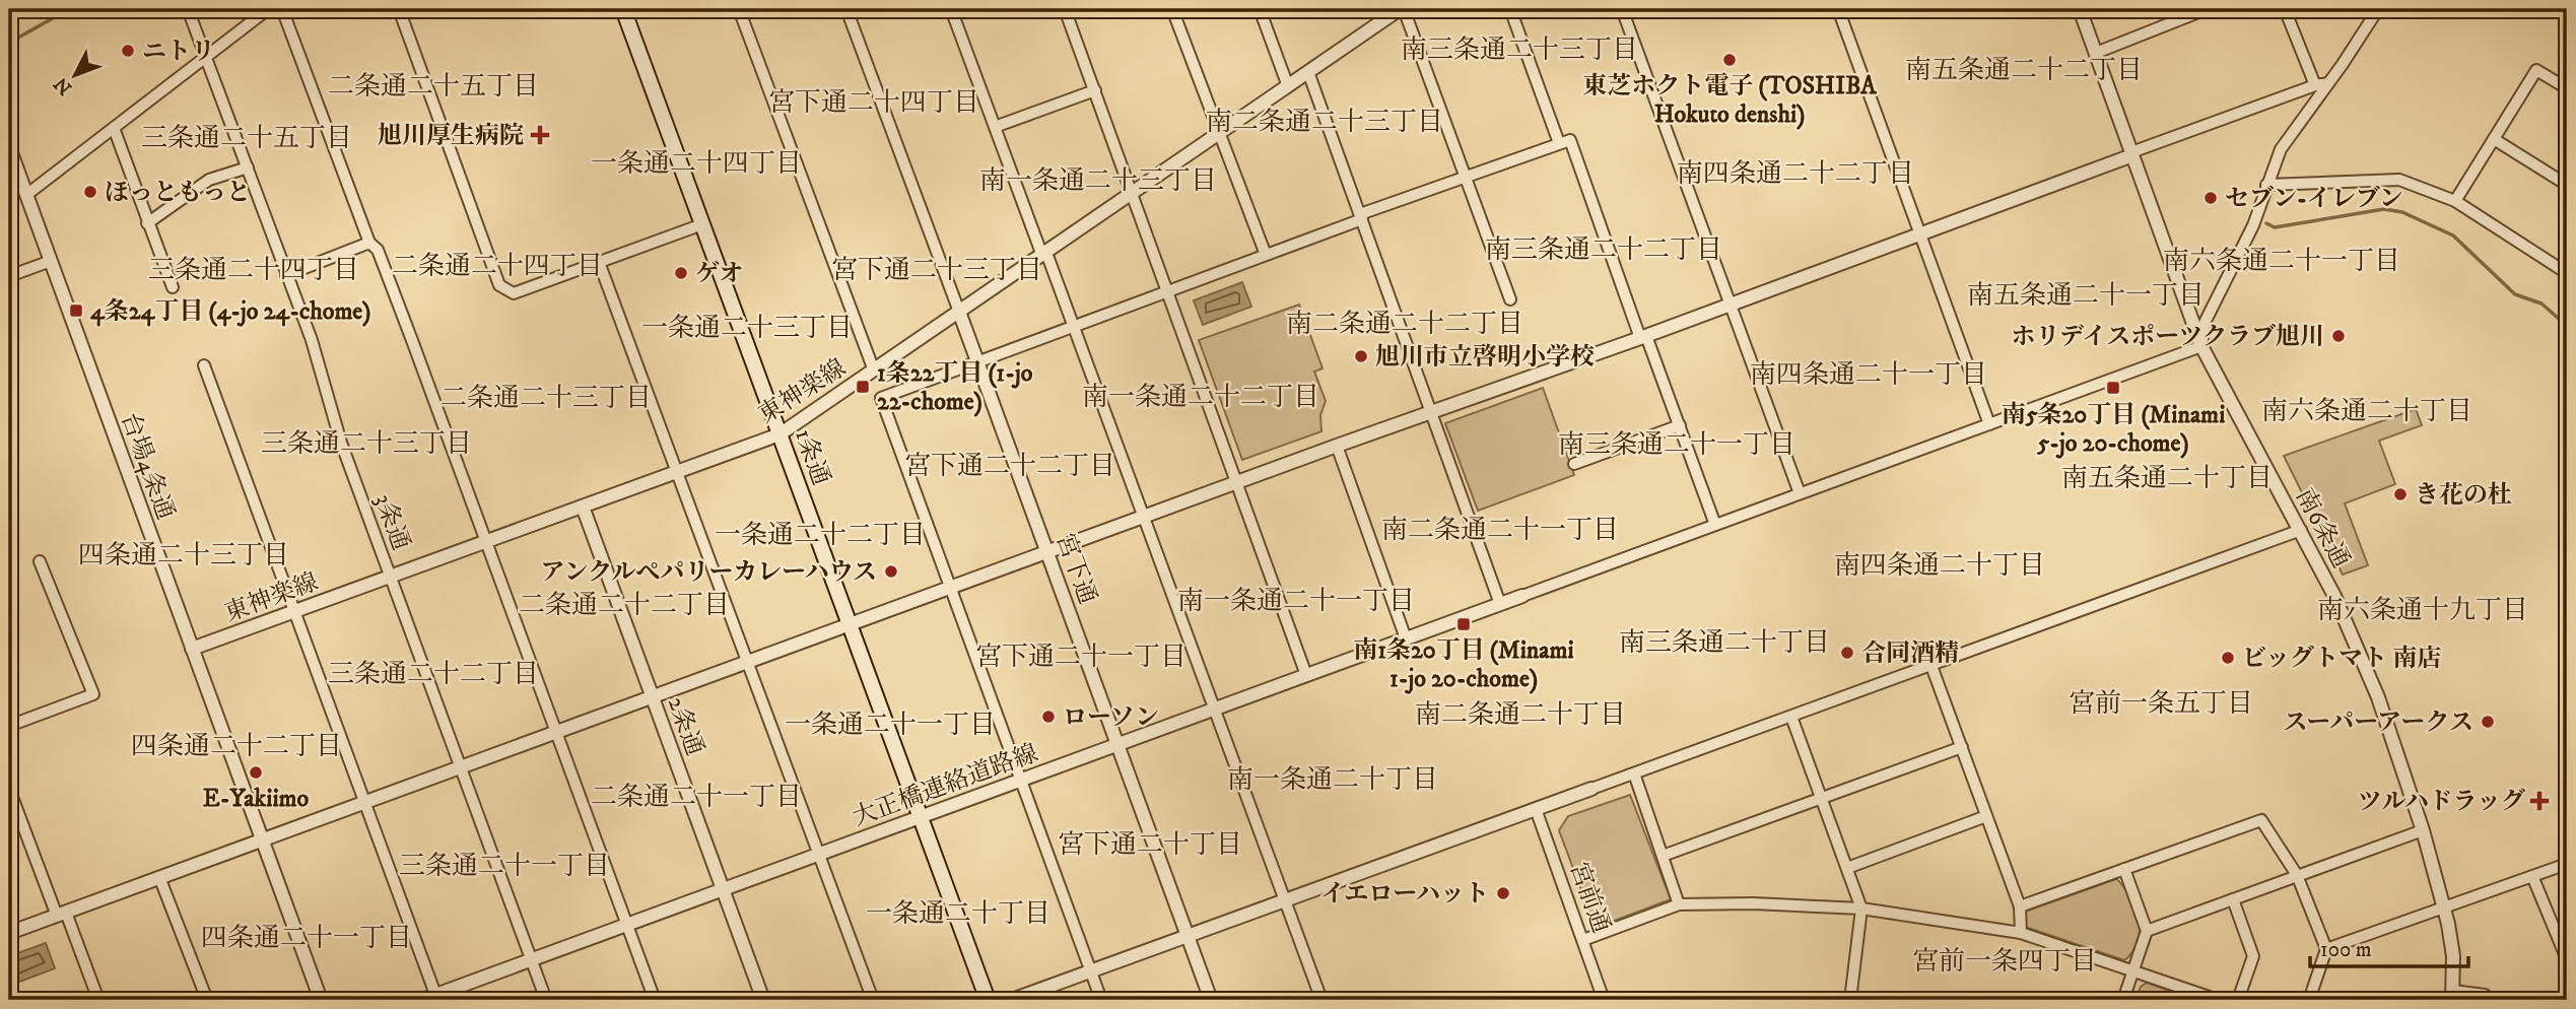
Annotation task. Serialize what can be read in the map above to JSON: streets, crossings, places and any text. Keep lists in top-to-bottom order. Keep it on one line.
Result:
{"streets":{"main road":["1条通"],"street":["東神楽線","台場4条通","3条通","南6条通","宮下通","2条通","大正橋連絡道路線","宮前通"]},"crossings":[["東神楽線","1条通"],["東神楽線","台場4条通"],["東神楽線","3条通"],["東神楽線","宮下通"],["東神楽線","2条通"],["1条通","大正橋連絡道路線"],["3条通","大正橋連絡道路線"],["南6条通","大正橋連絡道路線"],["宮下通","大正橋連絡道路線"],["2条通","大正橋連絡道路線"]],"districts":["南三条通二十三丁目","南五条通二十二丁目","二条通二十五丁目","宮下通二十四丁目","南二条通二十三丁目","三条通二十五丁目","一条通二十四丁目","南四条通二十二丁目","南一条通二十三丁目","南三条通二十二丁目","南六条通二十一丁目","二条通二十四丁目","三条通二十四丁目","宮下通二十三丁目","南五条通二十一丁目","南二条通二十二丁目","一条通二十三丁目","南四条通二十一丁目","南一条通二十二丁目","二条通二十三丁目","南六条通二十丁目","三条通二十三丁目","南三条通二十一丁目","宮下通二十二丁目","南五条通二十丁目","南二条通二十一丁目","一条通二十二丁目","四条通二十三丁目","南四条通二十丁目","南一条通二十一丁目","二条通二十二丁目","南六条通十九丁目","南三条通二十丁目","宮下通二十一丁目","三条通二十二丁目","宮前一条五丁目","南二条通二十丁目","一条通二十一丁目","四条通二十二丁目","南一条通二十丁目","二条通二十一丁目","宮下通二十丁目","三条通二十一丁目","一条通二十丁目","四条通二十一丁目","宮前一条四丁目"],"places":{"other":["ニトリ","東芝ホクト電子 (TOSHIBA Hokuto denshi)","ほっともっと","セブン-イレブン","ゲオ","ホリデイスポーツクラブ旭川","旭川市立啓明小学校","き花の杜","アンクルぺパリーカレーハウス","合同酒精","ビッグトマト 南店","ローソン","スーパーアークス","E-Yakiimo","イエローハット"],"health":["旭川厚生病院","ツルハドラッグ"],"transit":["4条24丁目 (4-jo 24-chome)","1条22丁目 (1-jo 22-chome)","南5条20丁目 (Minami 5-jo 20-chome)","南1条20丁目 (Minami 1-jo 20-chome)"]},"scale_bar":"100 m","north":"bottom left"}
